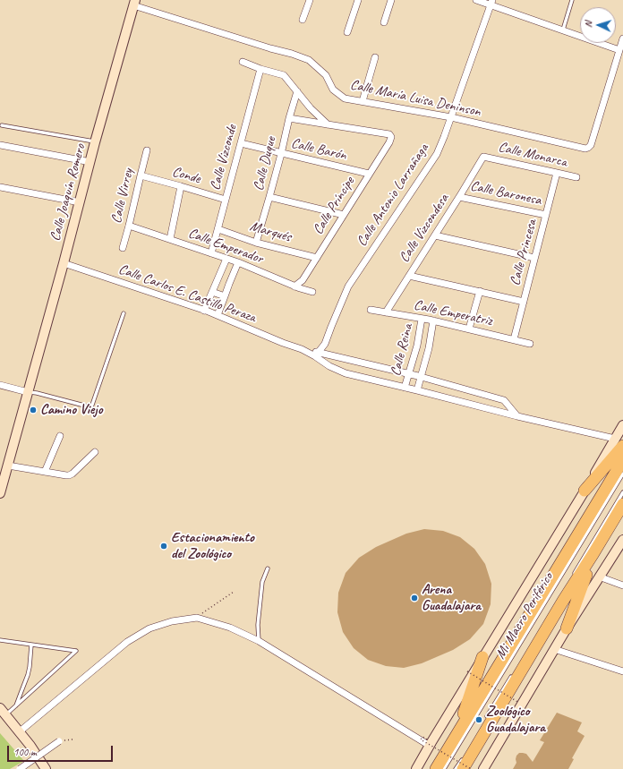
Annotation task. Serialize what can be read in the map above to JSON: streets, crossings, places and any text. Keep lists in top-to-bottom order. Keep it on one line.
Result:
{"streets":{"street":["Calle María Luisa Deninson","Calle Barón","Calle Monarca","Calle Vizconde","Calle Duque","Conde","Calle Joaquín Romero","Calle Baronesa","Calle Antonio Larrañaga","Calle Virrey","Calle Príncipe","Calle Vizcondesa","Marqués","Calle Emperador","Calle Princesa","Calle Carlos E. Castillo Peraza","Calle Emperatriz","Calle Reina"],"lane":["Mi Macro Periférico"]},"crossings":[["Calle María Luisa Deninson","Calle Joaquín Romero"],["Calle María Luisa Deninson","Calle Antonio Larrañaga"],["Calle Barón","Calle Vizconde"],["Calle Barón","Calle Duque"],["Calle Barón","Calle Príncipe"],["Calle Monarca","Calle Vizcondesa"],["Calle Monarca","Calle Princesa"],["Calle Vizconde","Conde"],["Calle Vizconde","Marqués"],["Calle Vizconde","Calle Emperador"],["Calle Duque","Marqués"],["Conde","Calle Virrey"],["Calle Joaquín Romero","Calle Carlos E. Castillo Peraza"],["Calle Baronesa","Calle Vizcondesa"],["Calle Baronesa","Calle Princesa"],["Calle Antonio Larrañaga","Calle Carlos E. Castillo Peraza"],["Calle Virrey","Calle Emperador"],["Calle Príncipe","Marqués"],["Calle Príncipe","Calle Emperador"],["Calle Vizcondesa","Calle Emperatriz"],["Calle Princesa","Calle Emperatriz"],["Calle Carlos E. Castillo Peraza","Calle Reina"],["Calle Emperatriz","Calle Reina"]],"places":["Camino Viejo","Estacionamiento del Zoológico","Arena Guadalajara","Zoológico Guadalajara"],"scale_bar":"100 m","north":"left"}
